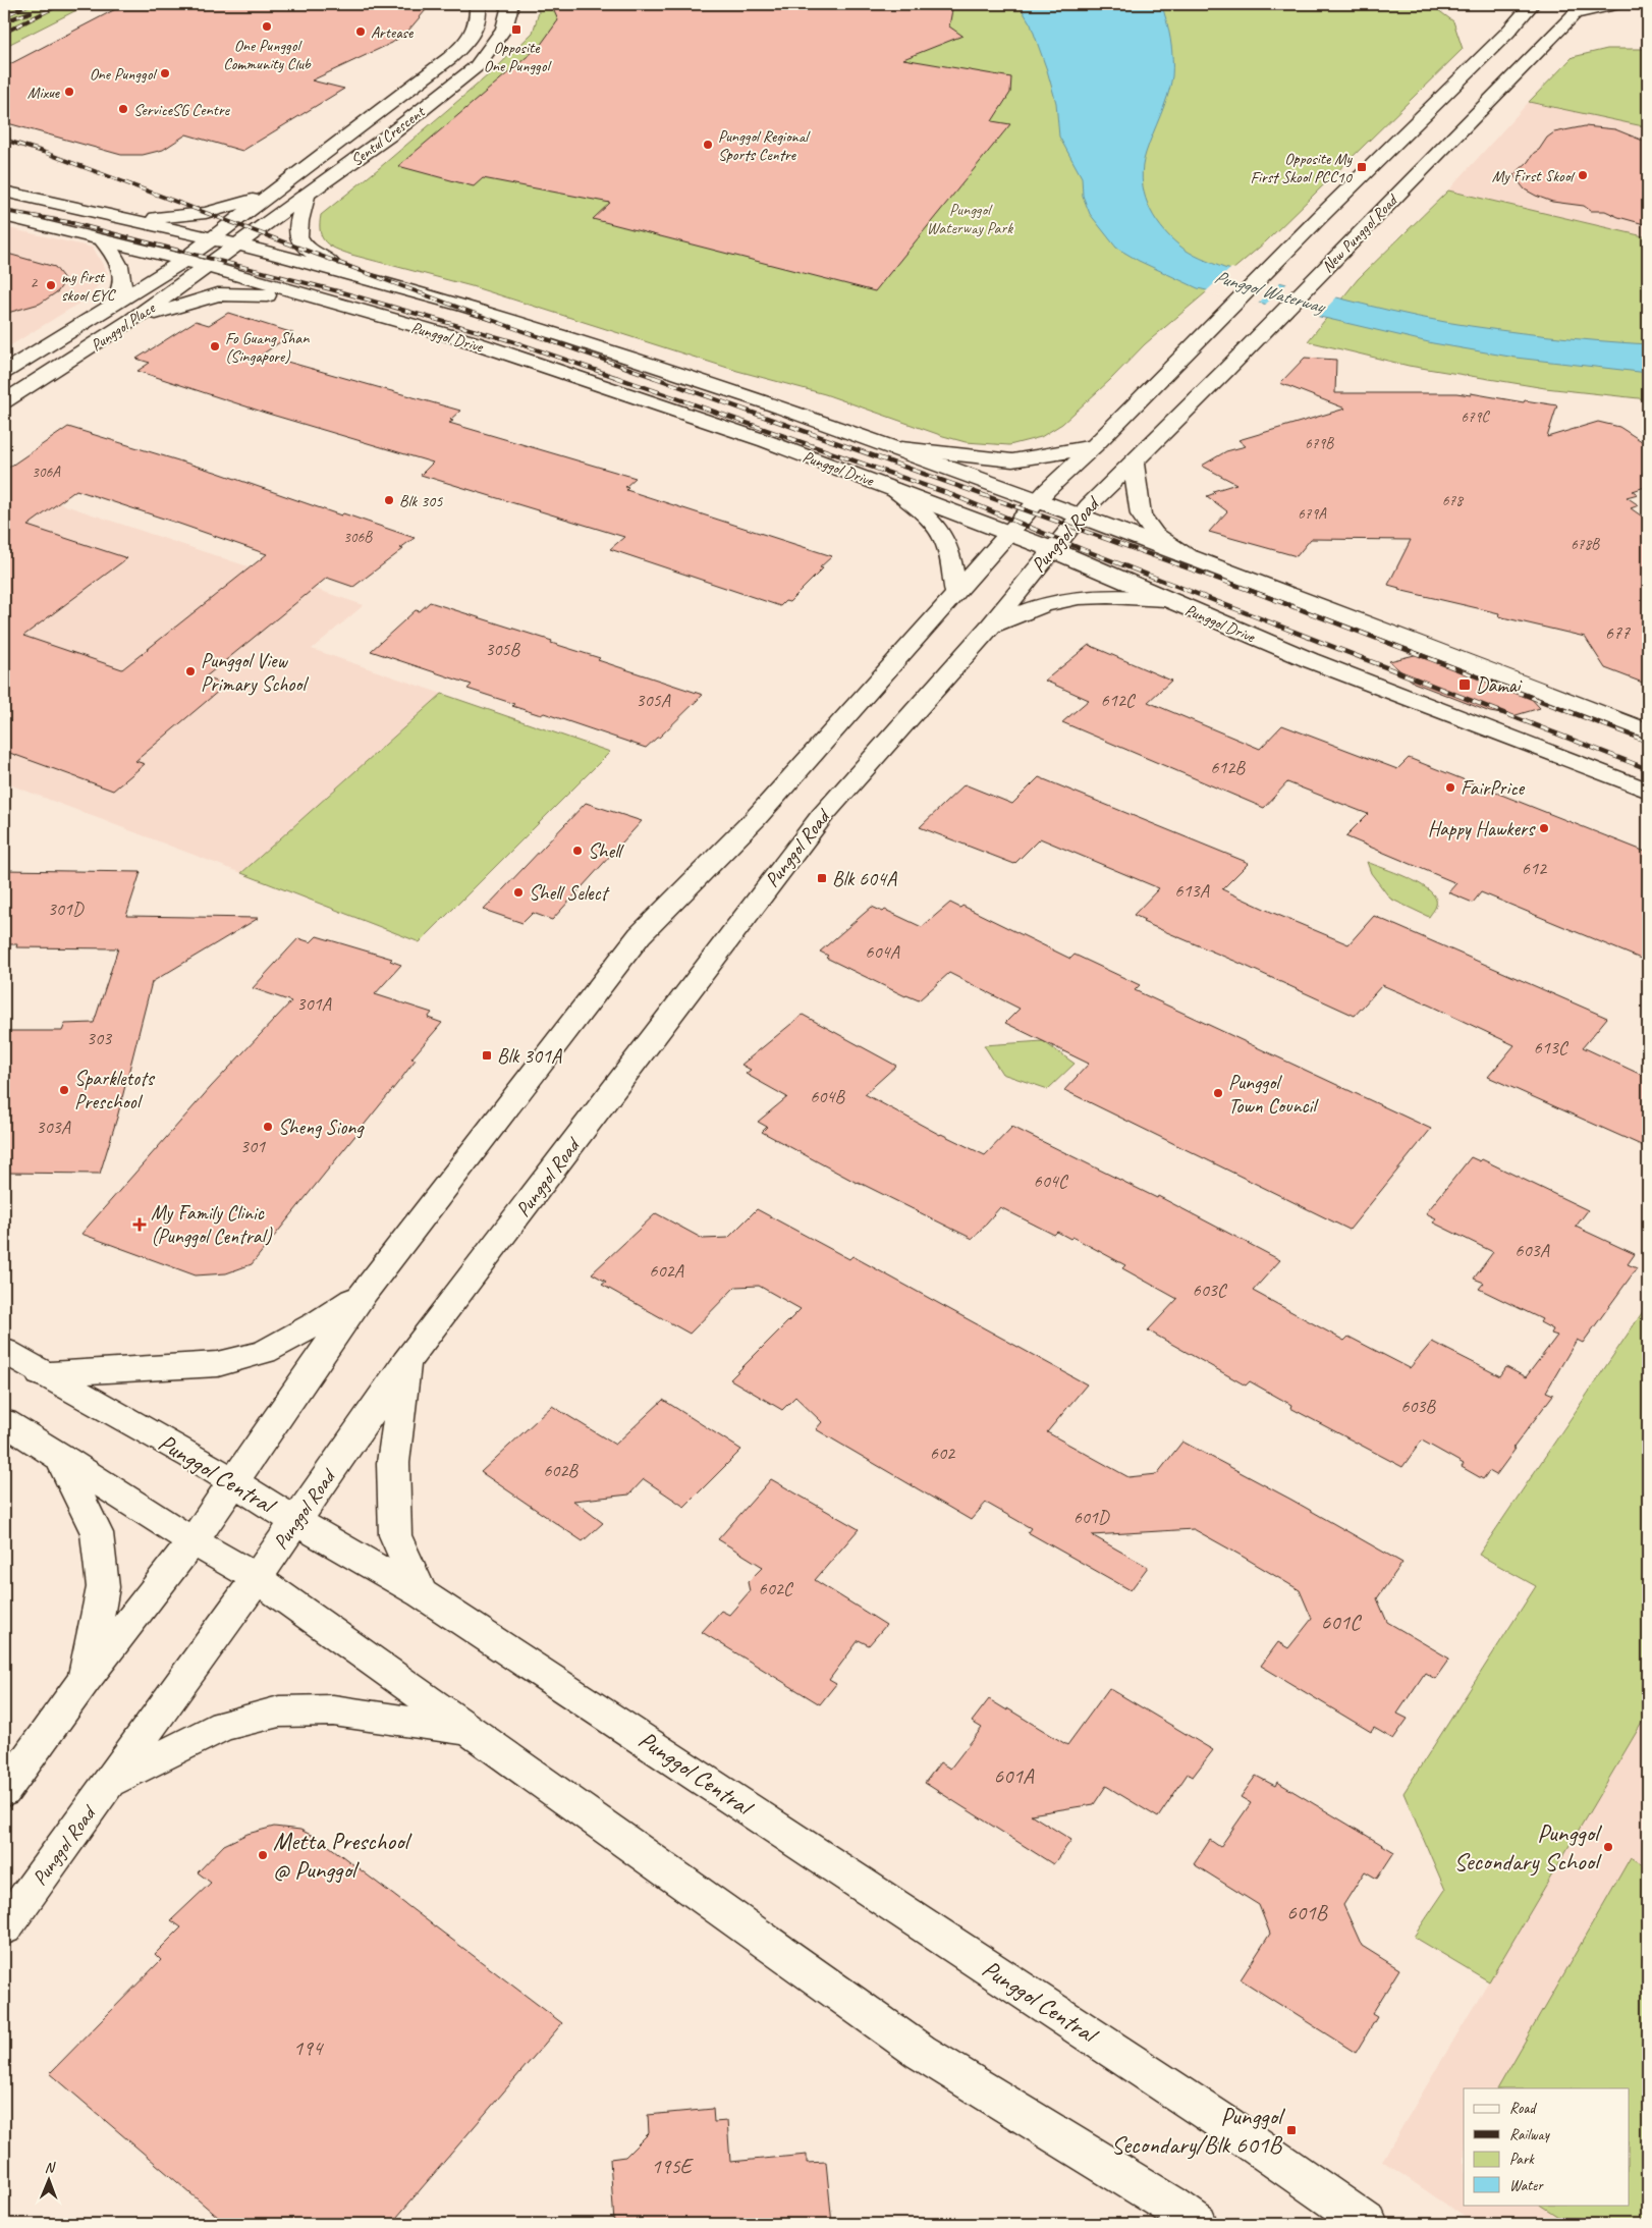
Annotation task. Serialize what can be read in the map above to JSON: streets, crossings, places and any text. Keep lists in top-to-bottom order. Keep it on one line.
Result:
{"streets":{"main road":["Sentul Crescent","New Punggol Road","Punggol Place","Punggol Drive","Punggol Road","Punggol Central"]},"crossings":[["Sentul Crescent","Punggol Place"],["Sentul Crescent","Punggol Drive"],["New Punggol Road","Punggol Road"],["Punggol Place","Punggol Drive"],["Punggol Drive","Punggol Road"],["Punggol Road","Punggol Central"]],"water":["Punggol Waterway"],"parks":["Punggol Waterway Park"],"places":{"other":["One Punggol Community Club","Artease","One Punggol","Mixue","ServiceSG Centre","Punggol Regional Sports Centre","My First Skool","my first skool EYC","Fo Guang Shan (Singapore)","Blk 305","Punggol View Primary School","FairPrice","Happy Hawkers","Shell","Shell Select","Sparkletots Preschool","Punggol Town Council","Sheng Siong","Punggol Secondary School","Metta Preschool @ Punggol"],"transit":["Opposite One Punggol","Opposite My First Skool PCC10","Damai","Blk 604A","Blk 301A","Punggol Secondary/Blk 601B"],"health":["My Family Clinic (Punggol Central)"]},"house_numbers":["2","679C","679B","306A","678","679A","306B","678B","677","305B","305A","612C","612B","612","613A","301D","604A","301A","303","613C","604B","303A","301","604C","603A","602A","603C","603B","602","602B","601D","602C","601C","601A","601B","194","195E"],"legend":["Road","Railway","Park","Water"],"north":"top"}
